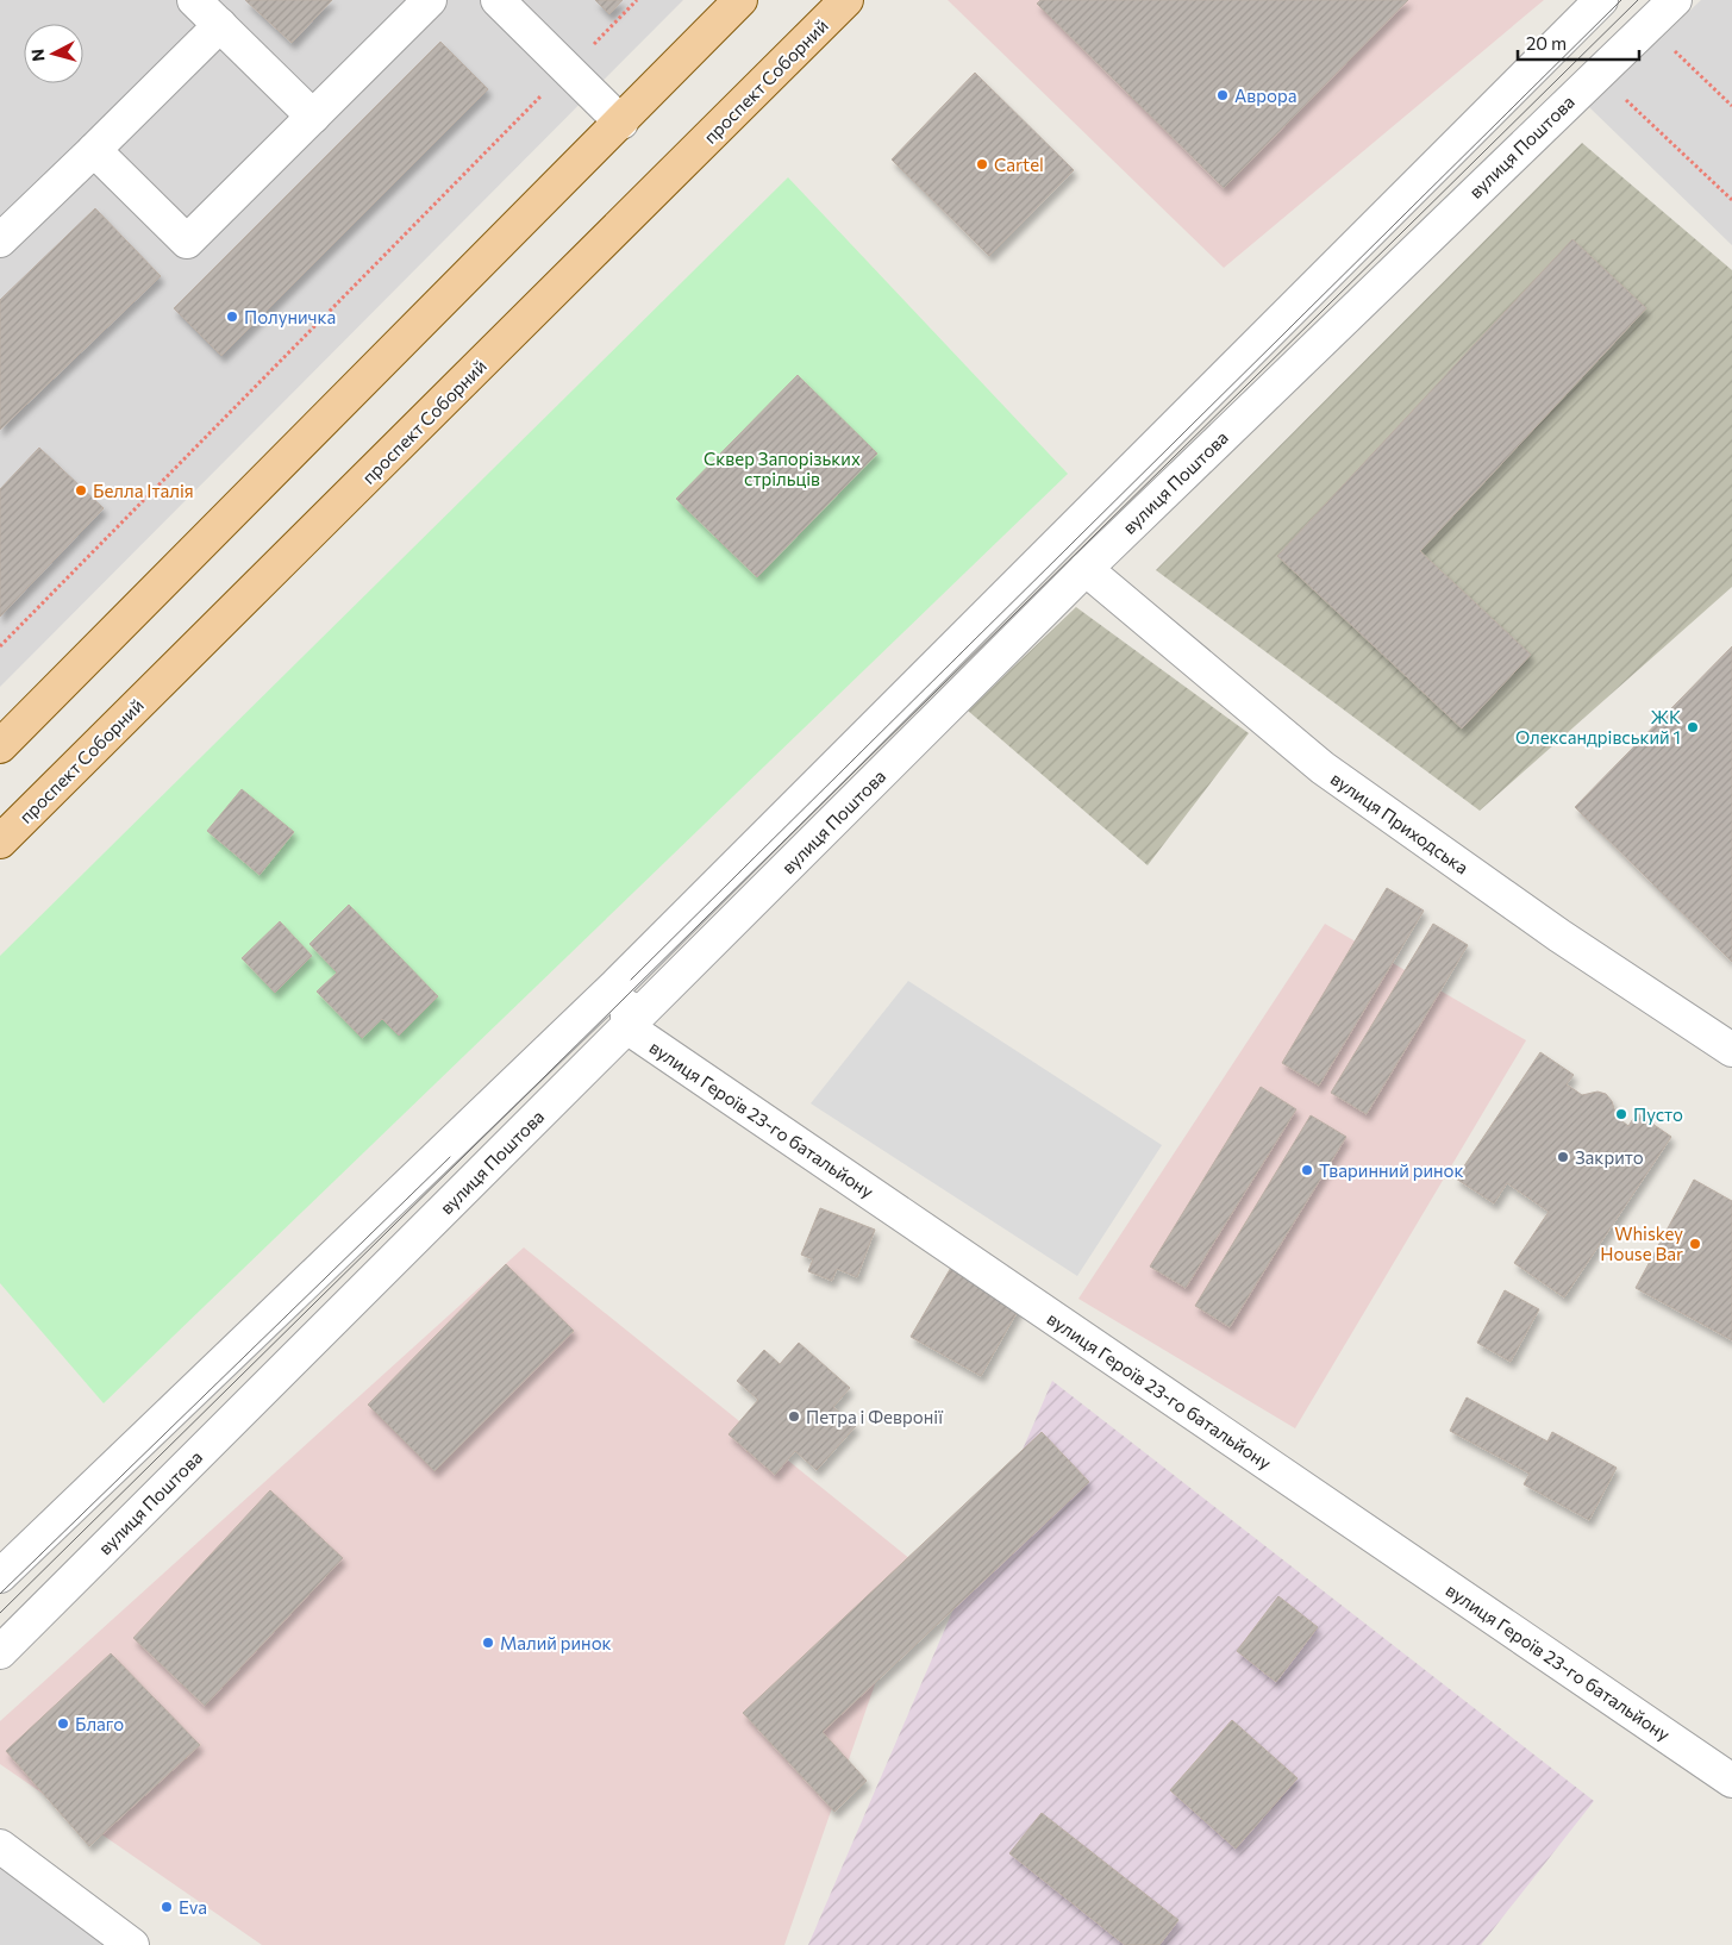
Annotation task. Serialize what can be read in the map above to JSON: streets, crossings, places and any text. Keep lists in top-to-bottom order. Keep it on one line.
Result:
{"streets":{"main road":["проспект Соборний"],"street":["вулиця Поштова","вулиця Приходська","вулиця Героїв 23-го батальйону"]},"crossings":[["вулиця Поштова","вулиця Приходська"],["вулиця Поштова","вулиця Героїв 23-го батальйону"]],"parks":["Сквер Запорізьких стрільців"],"places":["Аврора","Cartel","Полуничка","Белла Італія","ЖК Олександрівський 1","Пусто","Закрито","Тваринний ринок","Whiskey House Bar","Петра і Февронії","Малий ринок","Благо","Eva"],"scale_bar":"20 m","north":"left"}
